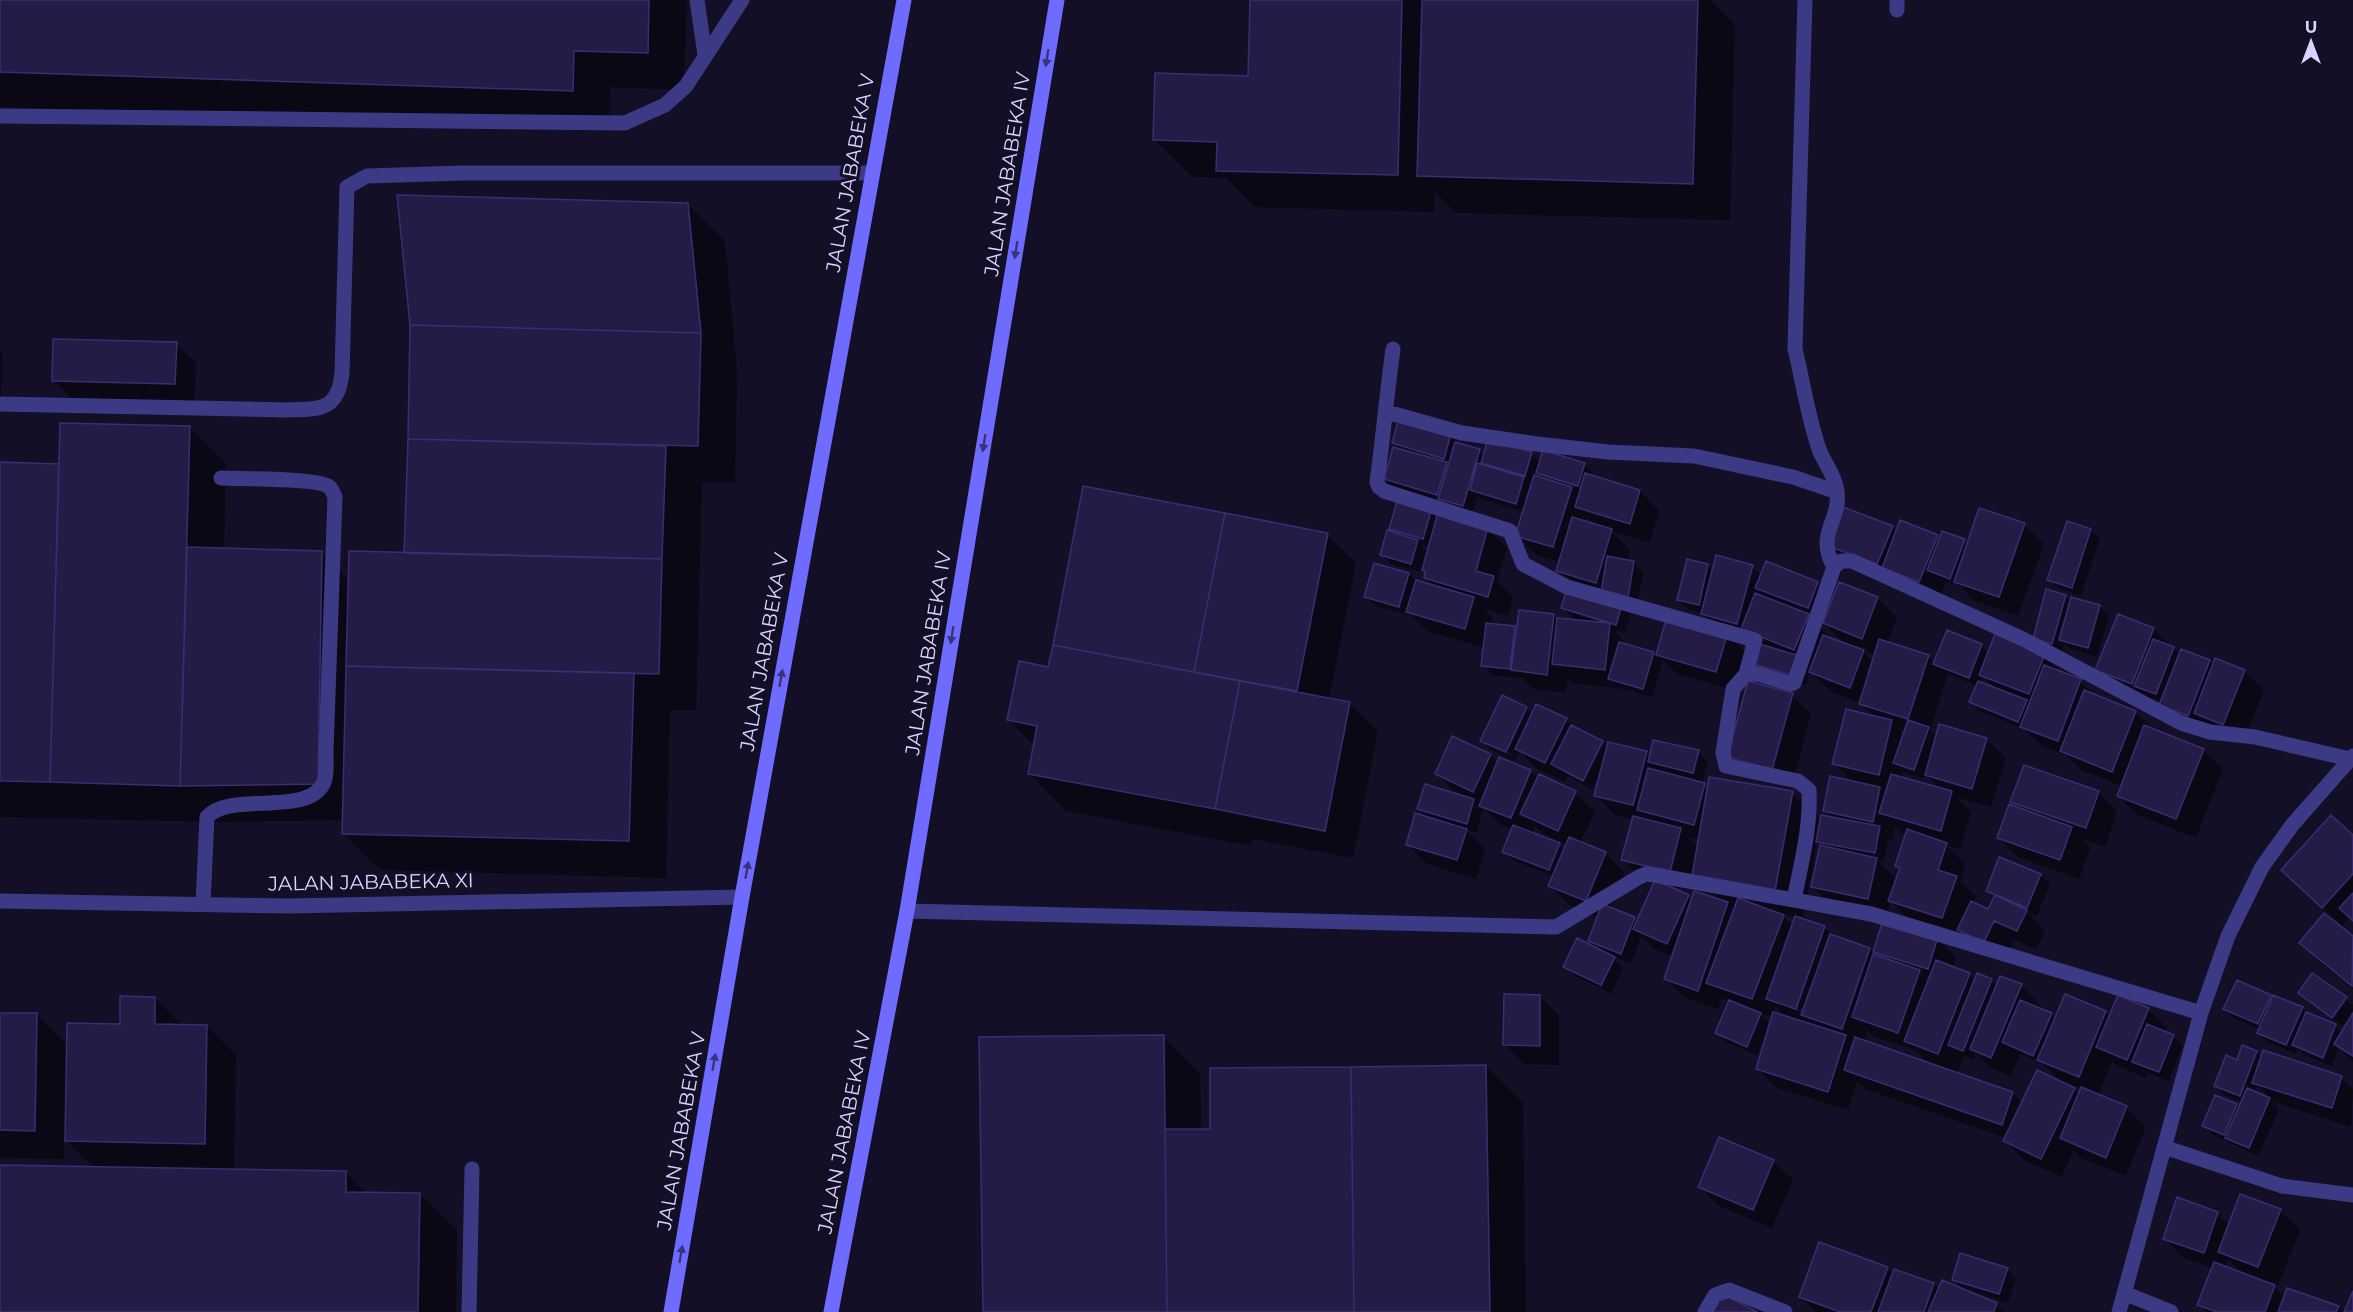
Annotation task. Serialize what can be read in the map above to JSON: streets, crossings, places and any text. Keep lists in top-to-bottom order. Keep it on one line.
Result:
{"streets":{"street":["JALAN JABABEKA V","JALAN JABABEKA IV","JALAN JABABEKA XI"]},"crossings":[["JALAN JABABEKA V","JALAN JABABEKA XI"]],"one_way":["JALAN JABABEKA V","JALAN JABABEKA IV"],"north":"top"}
